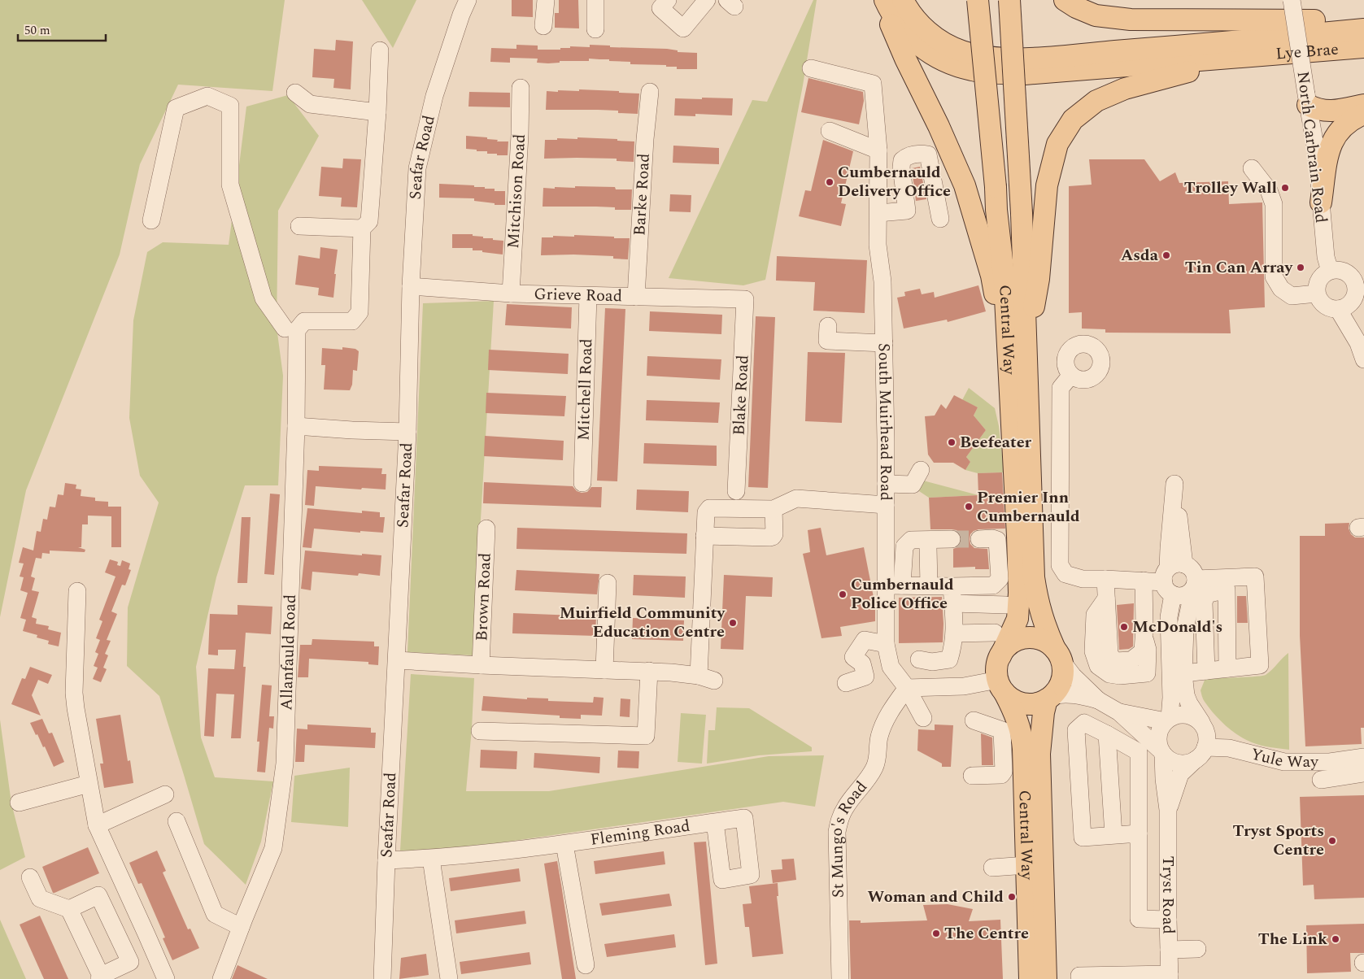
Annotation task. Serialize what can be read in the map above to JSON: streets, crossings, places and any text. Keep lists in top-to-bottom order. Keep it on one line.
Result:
{"streets":{"main road":["Lye Brae","Central Way"],"street":["North Carbrain Road","Seafar Road","Mitchison Road","Barke Road","Grieve Road","Mitchell Road","Blake Road","South Muirhead Road","Brown Road","Allanfauld Road","Yule Way","Fleming Road","St Mungo's Road","Tryst Road"]},"crossings":[["Seafar Road","Grieve Road"],["Seafar Road","Brown Road"],["Seafar Road","Fleming Road"],["Mitchison Road","Grieve Road"],["Barke Road","Grieve Road"],["Grieve Road","Mitchell Road"],["Grieve Road","Blake Road"],["South Muirhead Road","St Mungo's Road"],["Yule Way","Tryst Road"]],"places":["Cumbernauld Delivery Office","Trolley Wall","Asda","Tin Can Array","Beefeater","Premier Inn Cumbernauld","Cumbernauld Police Office","Muirfield Community Education Centre","McDonald's","Tryst Sports Centre","Woman and Child","The Centre","The Link"],"scale_bar":"50 m"}
